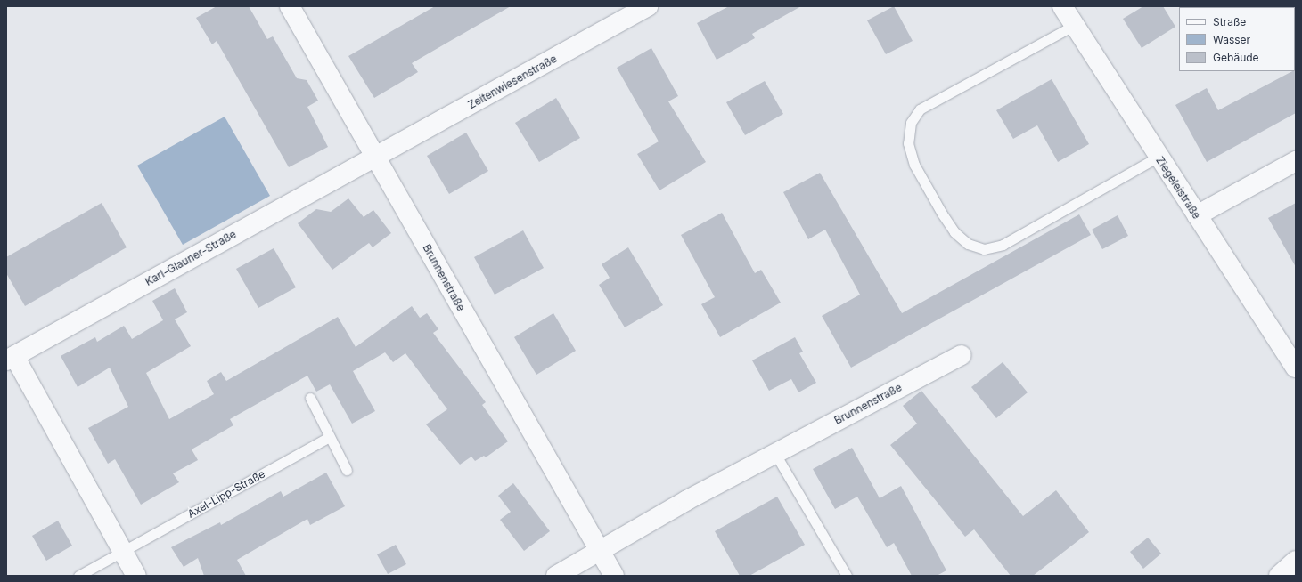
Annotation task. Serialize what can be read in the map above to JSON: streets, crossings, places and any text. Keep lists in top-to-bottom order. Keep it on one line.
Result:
{"streets":{"street":["Zeitenwiesenstraße","Ziegeleistraße","Karl-Glauner-Straße","Brunnenstraße"],"lane":["Axel-Lipp-Straße"]},"crossings":[["Zeitenwiesenstraße","Karl-Glauner-Straße"],["Zeitenwiesenstraße","Brunnenstraße"],["Karl-Glauner-Straße","Brunnenstraße"]],"legend":["Straße","Wasser","Gebäude"]}
